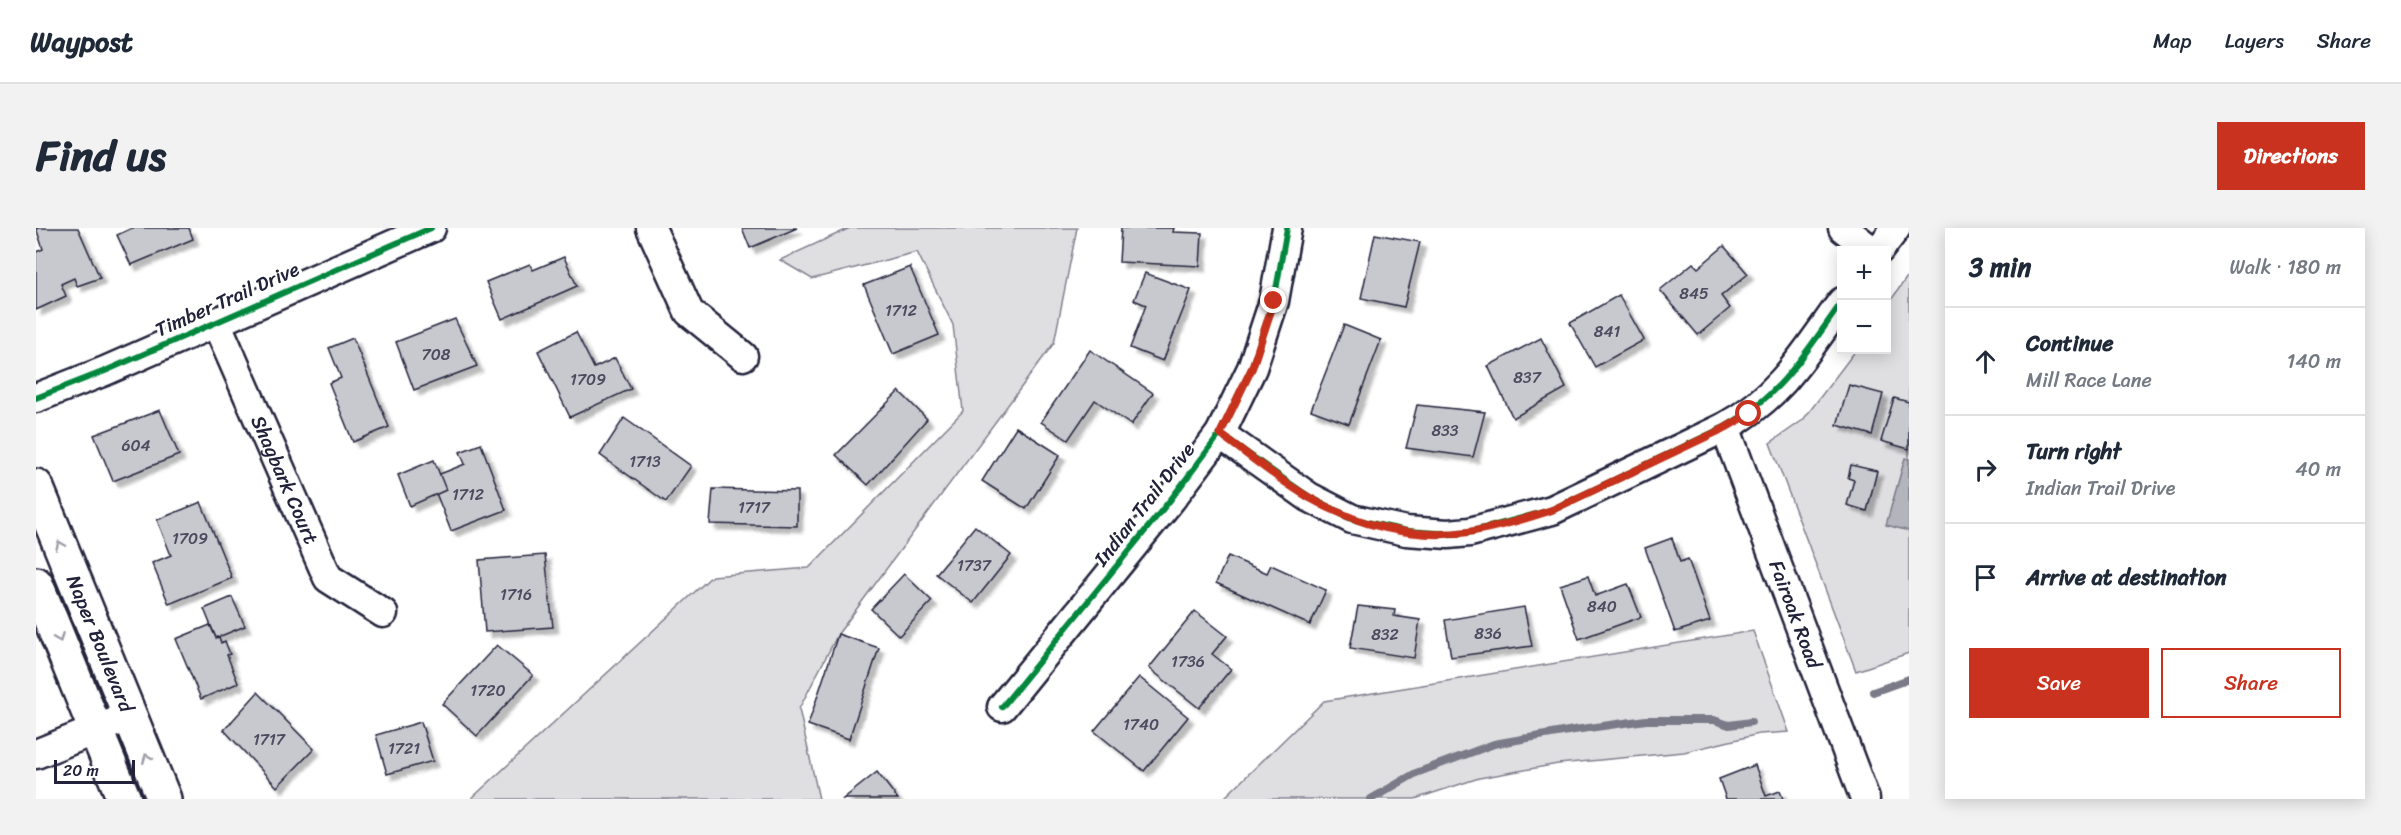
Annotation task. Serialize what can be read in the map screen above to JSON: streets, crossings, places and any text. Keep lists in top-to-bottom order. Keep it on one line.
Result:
{"streets":{"main road":["Naper Boulevard"],"street":["Timber Trail Drive","Shagbark Court","Indian Trail Drive","Fairoak Road"]},"crossings":[["Timber Trail Drive","Shagbark Court"]],"house_numbers":["845","1712","841","708","837","1709","833","604","1713","1712","1717","1709","1737","1716","840","836","832","1736","1720","1740","1717","1721"],"scale_bar":"20 m","page":{"header":"Waypost","nav":["Map","Layers","Share"],"title":"Find us","buttons":["Directions",["Save","Share"]],"heading":["3 min","Walk · 180 m"],"map_buttons":["+","−"],"list":[["Continue","Mill Race Lane","140 m"],["Turn right","Indian Trail Drive","40 m"],"Arrive at destination"],"scale":"20 m"}}
